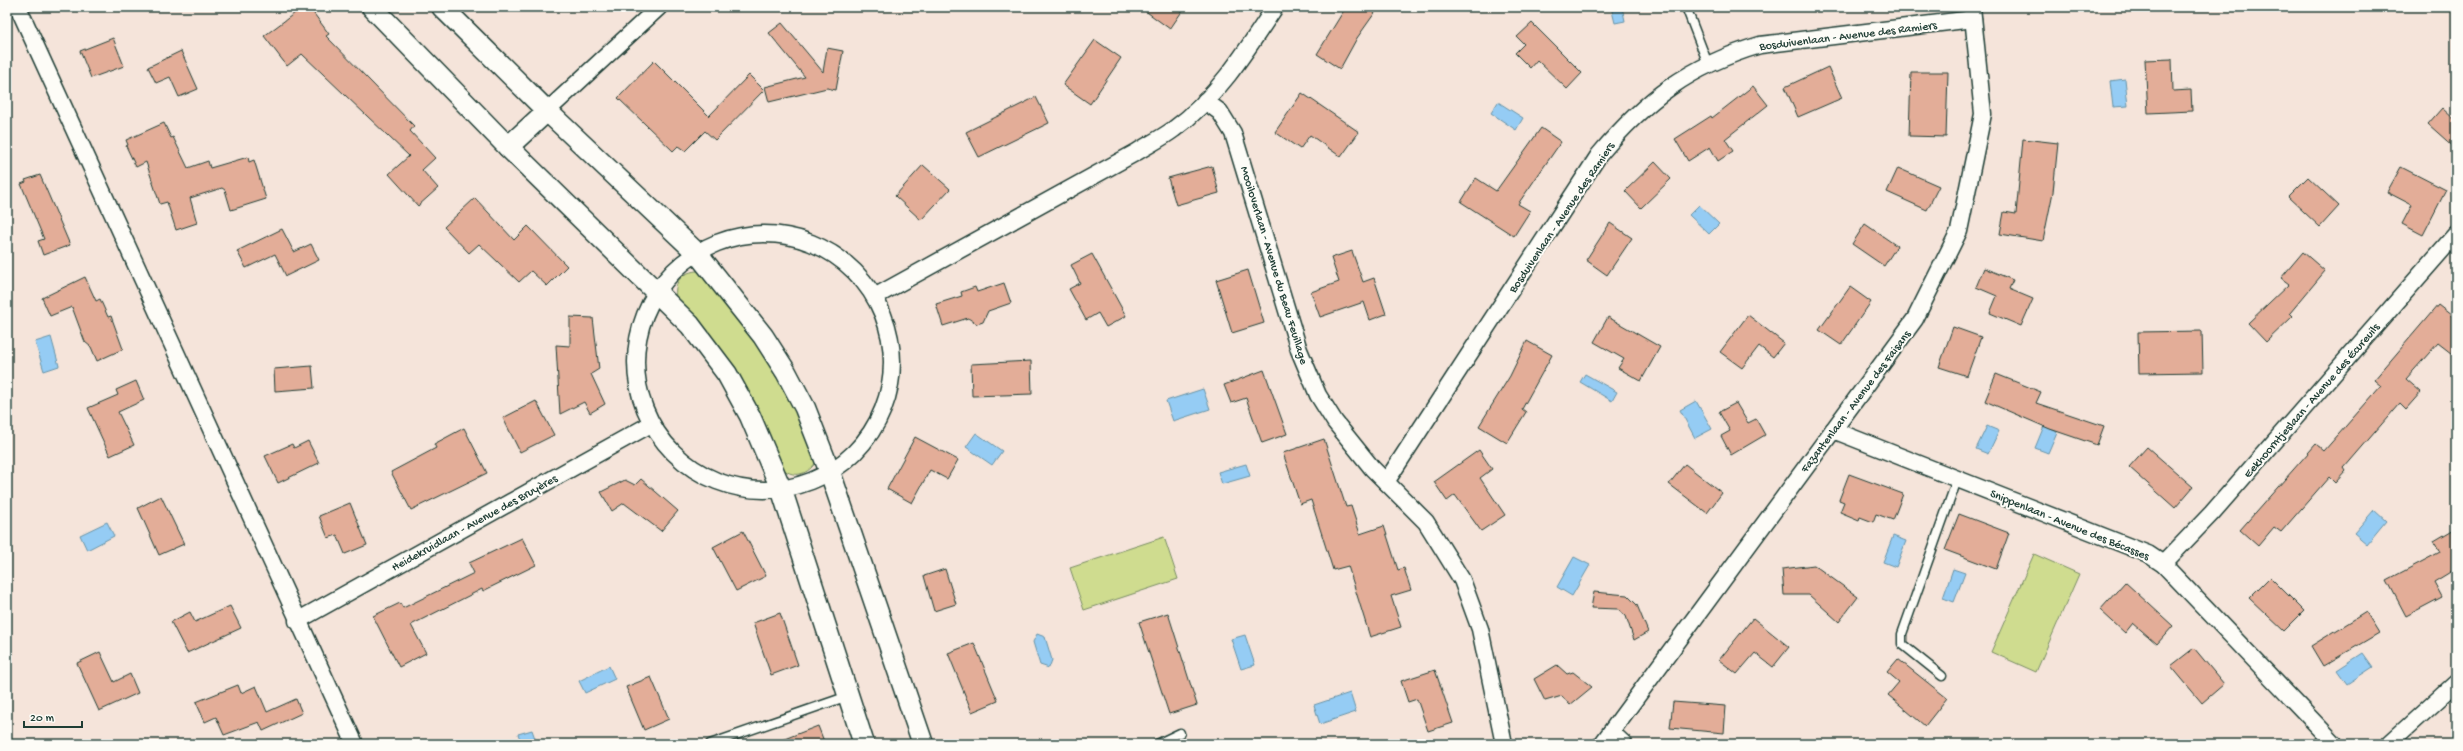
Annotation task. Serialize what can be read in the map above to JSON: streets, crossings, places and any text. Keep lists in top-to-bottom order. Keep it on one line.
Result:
{"streets":{"street":["Bosduivenlaan - Avenue des Ramiers","Mooiloverlaan - Avenue du Beau Feuillage","Eekhoorntjeslaan - Avenue des Écureuils","Fazantenlaan - Avenue des Faisans","Heidekruidlaan - Avenue des Bruyères","Snippenlaan - Avenue des Bécasses"]},"crossings":[["Bosduivenlaan - Avenue des Ramiers","Mooiloverlaan - Avenue du Beau Feuillage"],["Bosduivenlaan - Avenue des Ramiers","Fazantenlaan - Avenue des Faisans"],["Eekhoorntjeslaan - Avenue des Écureuils","Snippenlaan - Avenue des Bécasses"],["Fazantenlaan - Avenue des Faisans","Snippenlaan - Avenue des Bécasses"]],"scale_bar":"20 m"}
